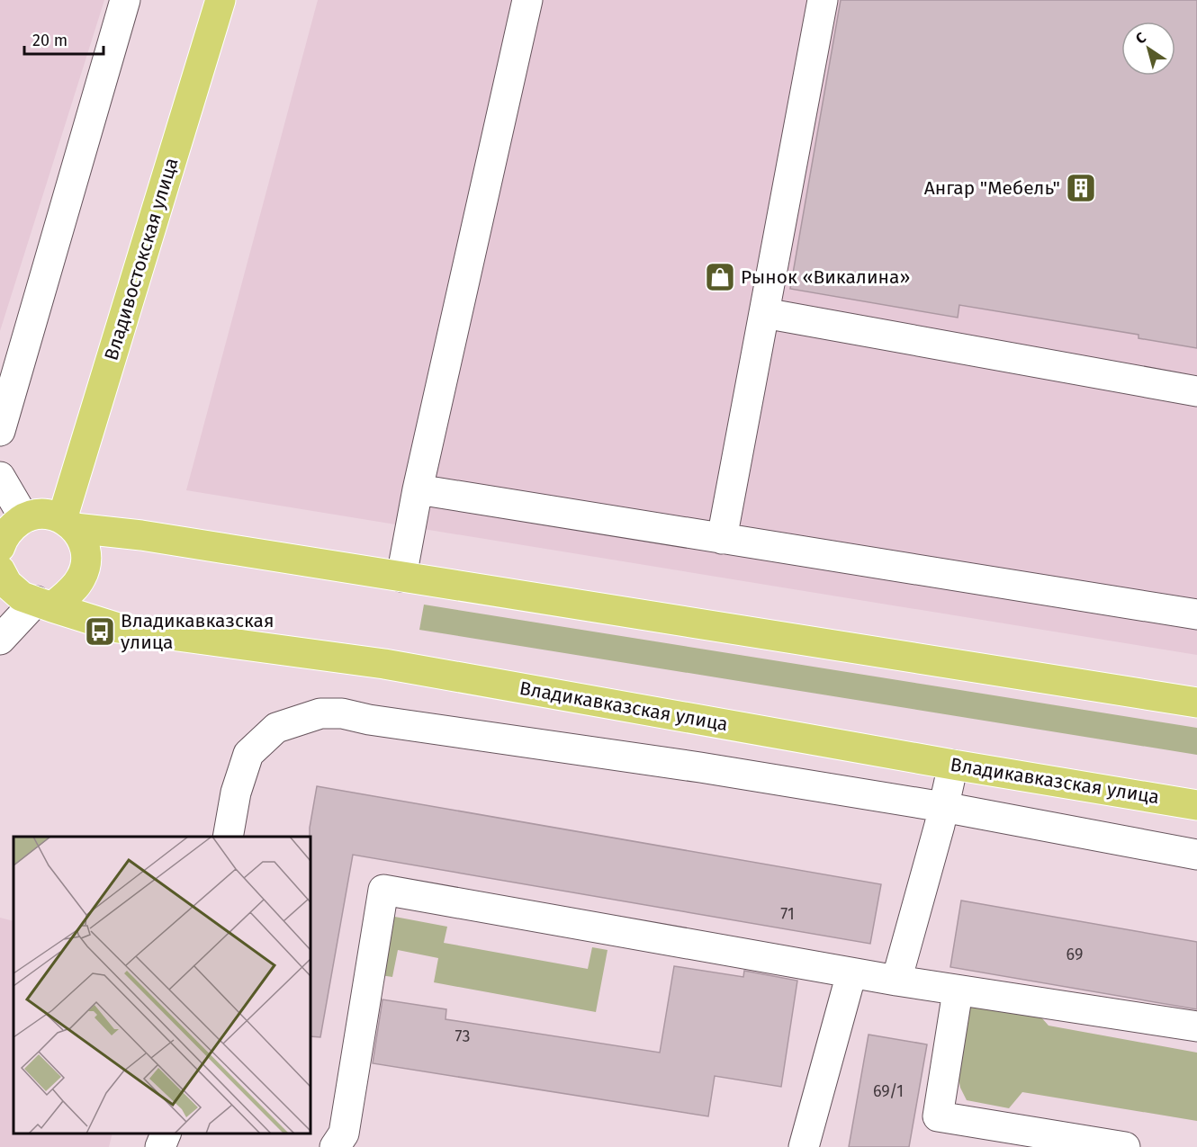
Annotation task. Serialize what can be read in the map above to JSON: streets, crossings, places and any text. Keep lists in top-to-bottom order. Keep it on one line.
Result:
{"streets":{"main road":["Владивостокская улица","Владикавказская улица"]},"places":{"building":["Ангар \"Мебель\""],"shop":["Рынок «Викалина»"],"bus stop":["Владикавказская улица"]},"house_numbers":["71","69","73","69/1"],"scale_bar":"20 m","north":"top left"}
